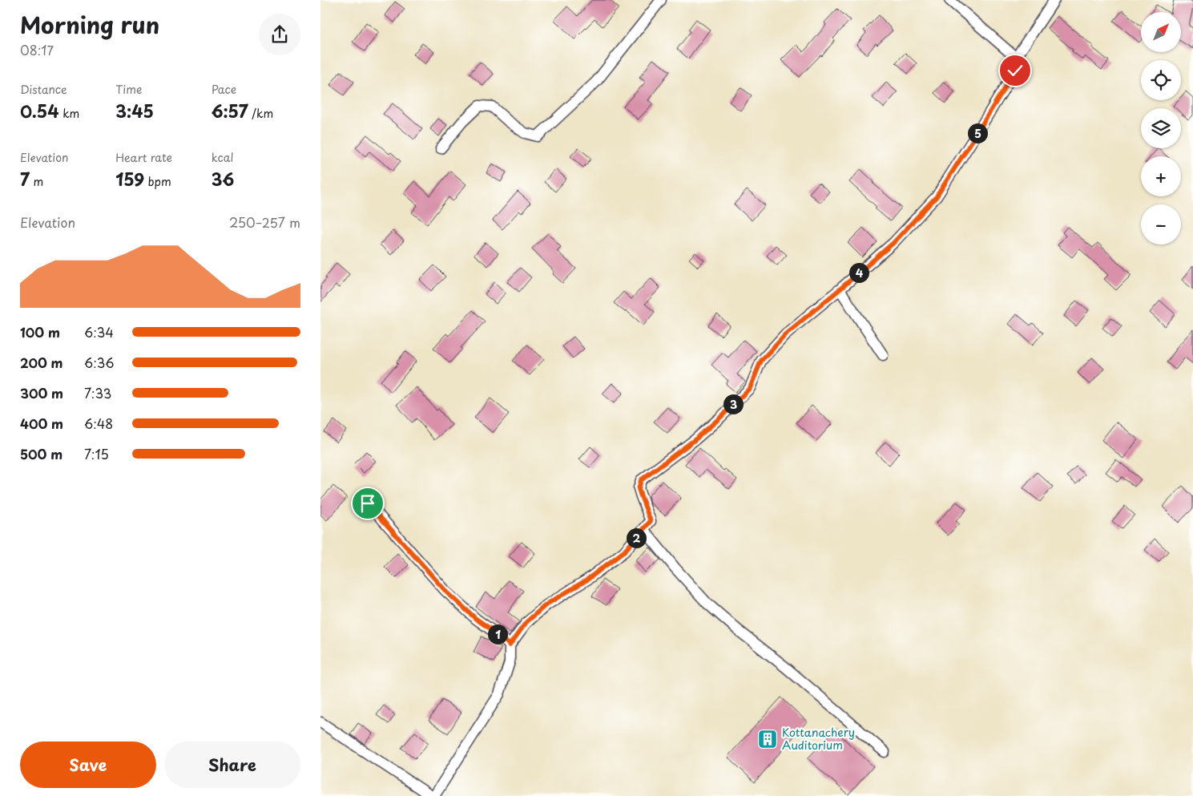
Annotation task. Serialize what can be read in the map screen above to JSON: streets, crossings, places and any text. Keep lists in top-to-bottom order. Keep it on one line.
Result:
{"places":{"building":["Kottanachery Auditorium"]},"north":"top right","page":{"heading":["Morning run","08:17"],"map_buttons":["+","−"],"stats":[["Distance","0.54 km"],["Time","3:45"],["Pace","6:57 /km"],["Elevation","7 m"],["Heart rate","159 bpm"],["kcal","36"]],"pins":["5","4","3","2","1"],"chart":["Elevation","250–257 m"],"list":[{"name":"100 m","note":"6:34"},{"name":"200 m","note":"6:36"},{"name":"300 m","note":"7:33"},{"name":"400 m","note":"6:48"},{"name":"500 m","note":"7:15"}],"buttons":["Save","Share"]}}
